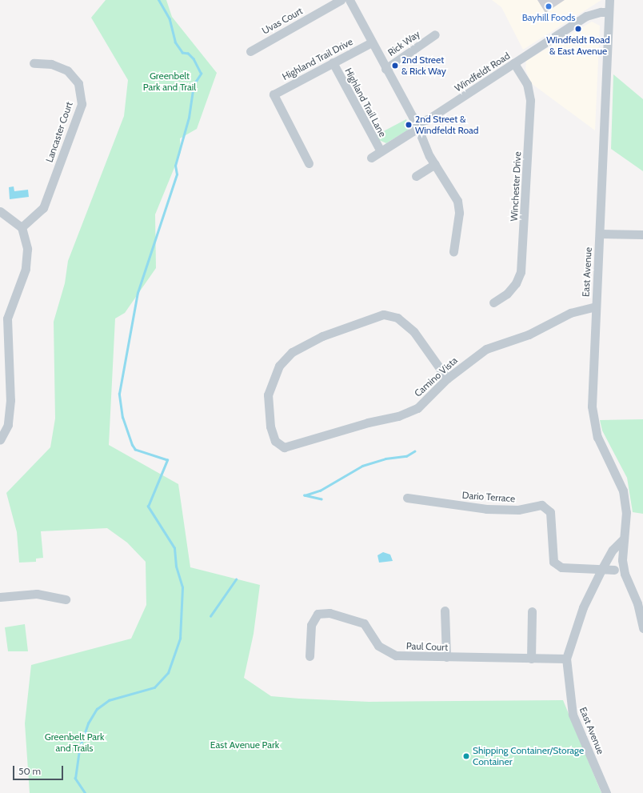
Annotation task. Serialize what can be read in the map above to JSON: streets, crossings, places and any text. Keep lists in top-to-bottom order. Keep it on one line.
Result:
{"streets":{"street":["Uvas Court","Rick Way","Highland Trail Drive","Windfeldt Road","Highland Trail Lane","Lancaster Court","Winchester Drive","East Avenue","Camino Vista","Dario Terrace","Paul Court"]},"crossings":[["Highland Trail Drive","Highland Trail Lane"],["Windfeldt Road","Highland Trail Lane"],["Windfeldt Road","Winchester Drive"],["Windfeldt Road","East Avenue"],["East Avenue","Camino Vista"],["East Avenue","Dario Terrace"],["East Avenue","Paul Court"]],"parks":["Greenbelt Park and Trail","Greenbelt Park and Trails","East Avenue Park"],"places":["Bayhill Foods","Windfeldt Road & East Avenue","2nd Street & Rick Way","2nd Street & Windfeldt Road","Shipping Container/Storage Container"],"scale_bar":"50 m"}
